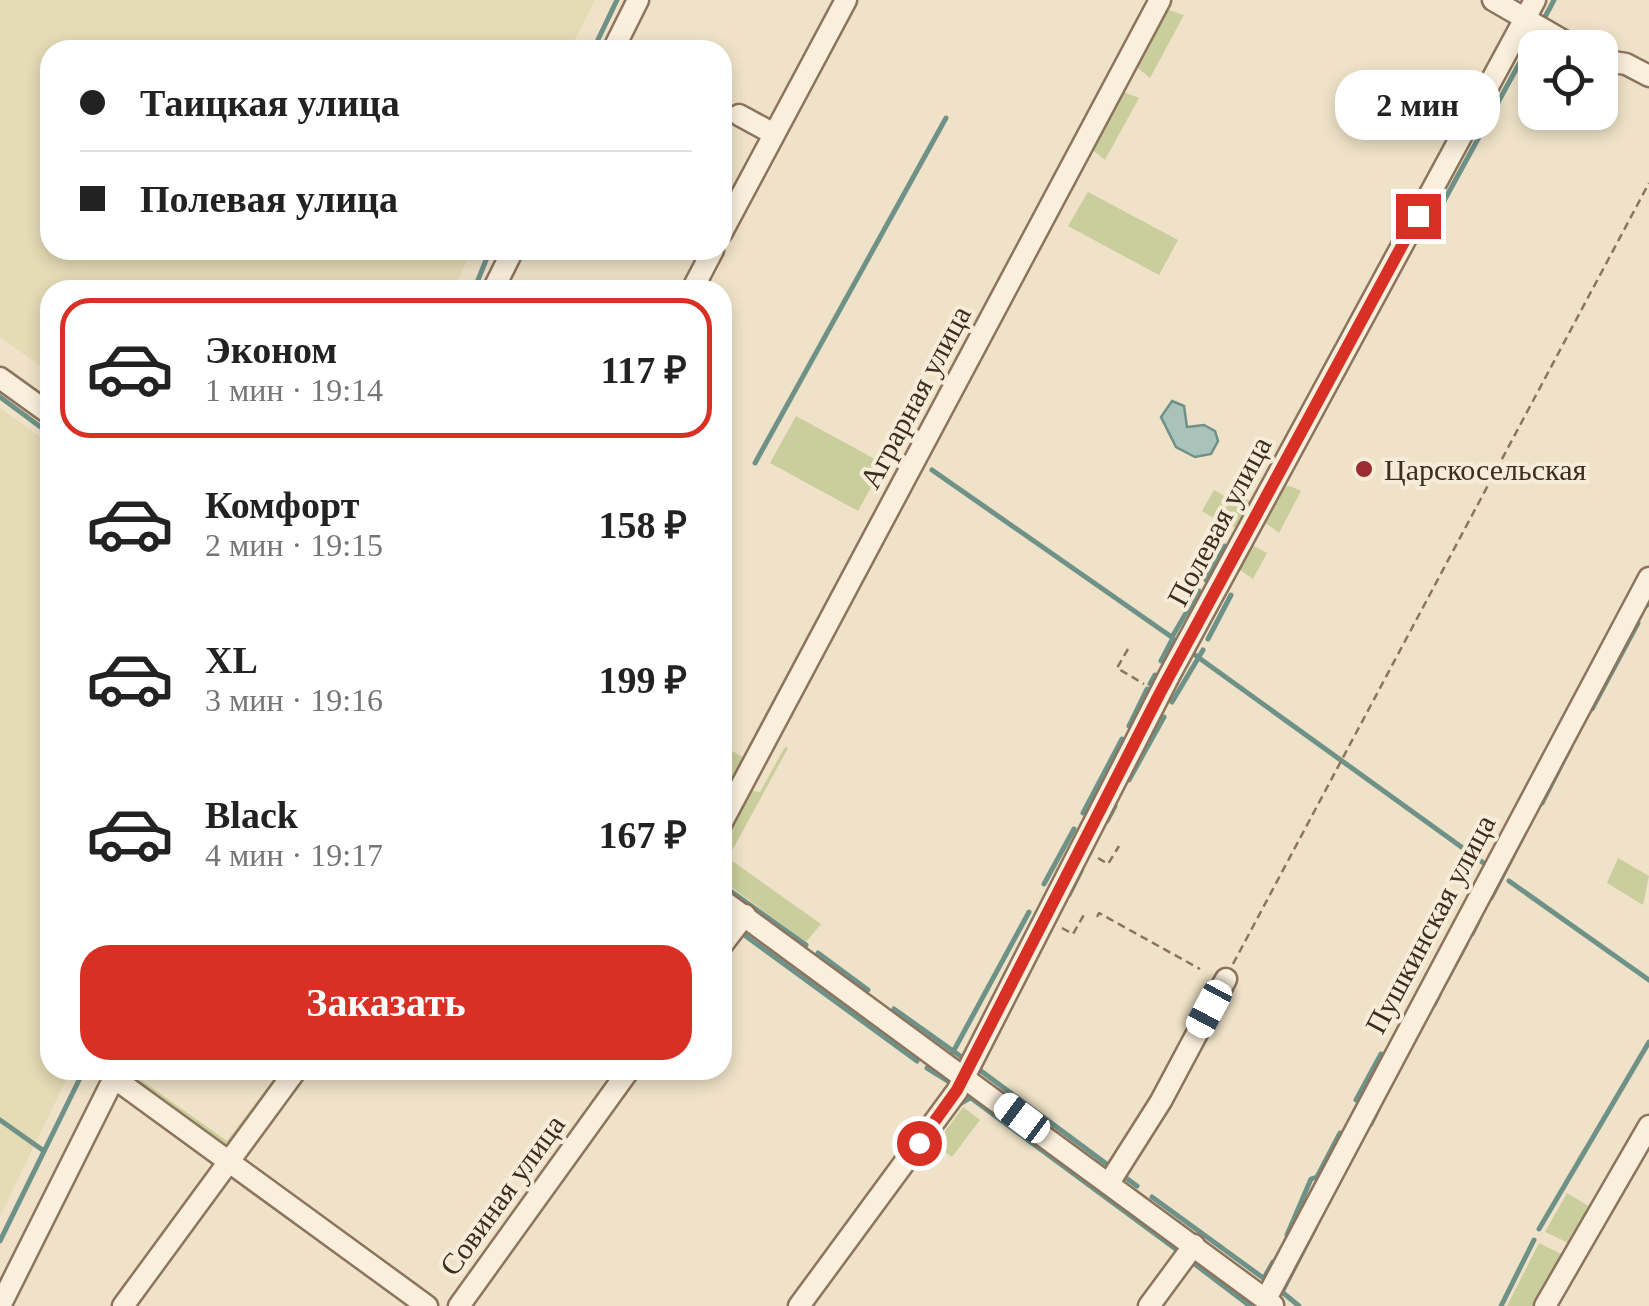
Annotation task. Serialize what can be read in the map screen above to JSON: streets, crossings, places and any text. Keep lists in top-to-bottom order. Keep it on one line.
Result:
{"streets":{"street":["Аграрная улица","Полевая улица","Пушкинская улица","Совиная улица"]},"places":["Царскосельская"],"page":{"banner":["Таицкая улица","Полевая улица"],"bubble":"2 мин","list":[{"name":"Эконом","note":"1 мин · 19:14","value":"117 ₽"},{"name":"Комфорт","note":"2 мин · 19:15","value":"158 ₽"},{"name":"XL","note":"3 мин · 19:16","value":"199 ₽"},{"name":"Black","note":"4 мин · 19:17","value":"167 ₽"}],"buttons":"Заказать"}}
